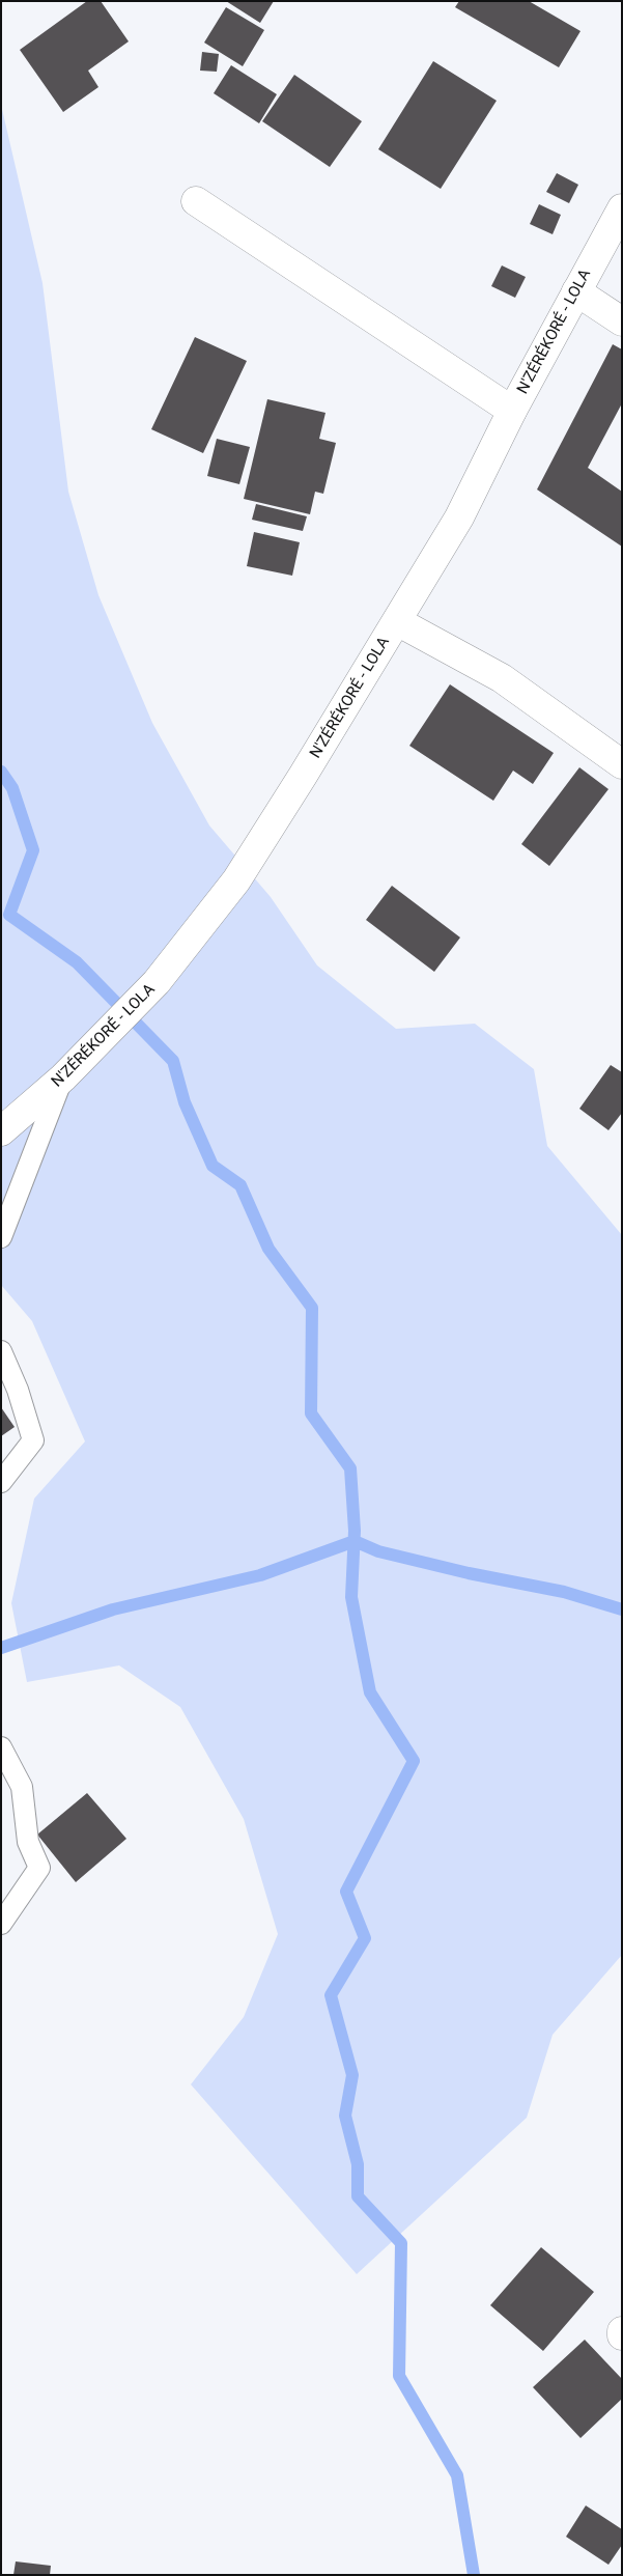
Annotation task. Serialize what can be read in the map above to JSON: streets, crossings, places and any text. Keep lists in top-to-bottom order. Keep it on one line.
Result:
{"streets":{"main road":["N'ZÉRÉKORÉ - LOLA"]}}
